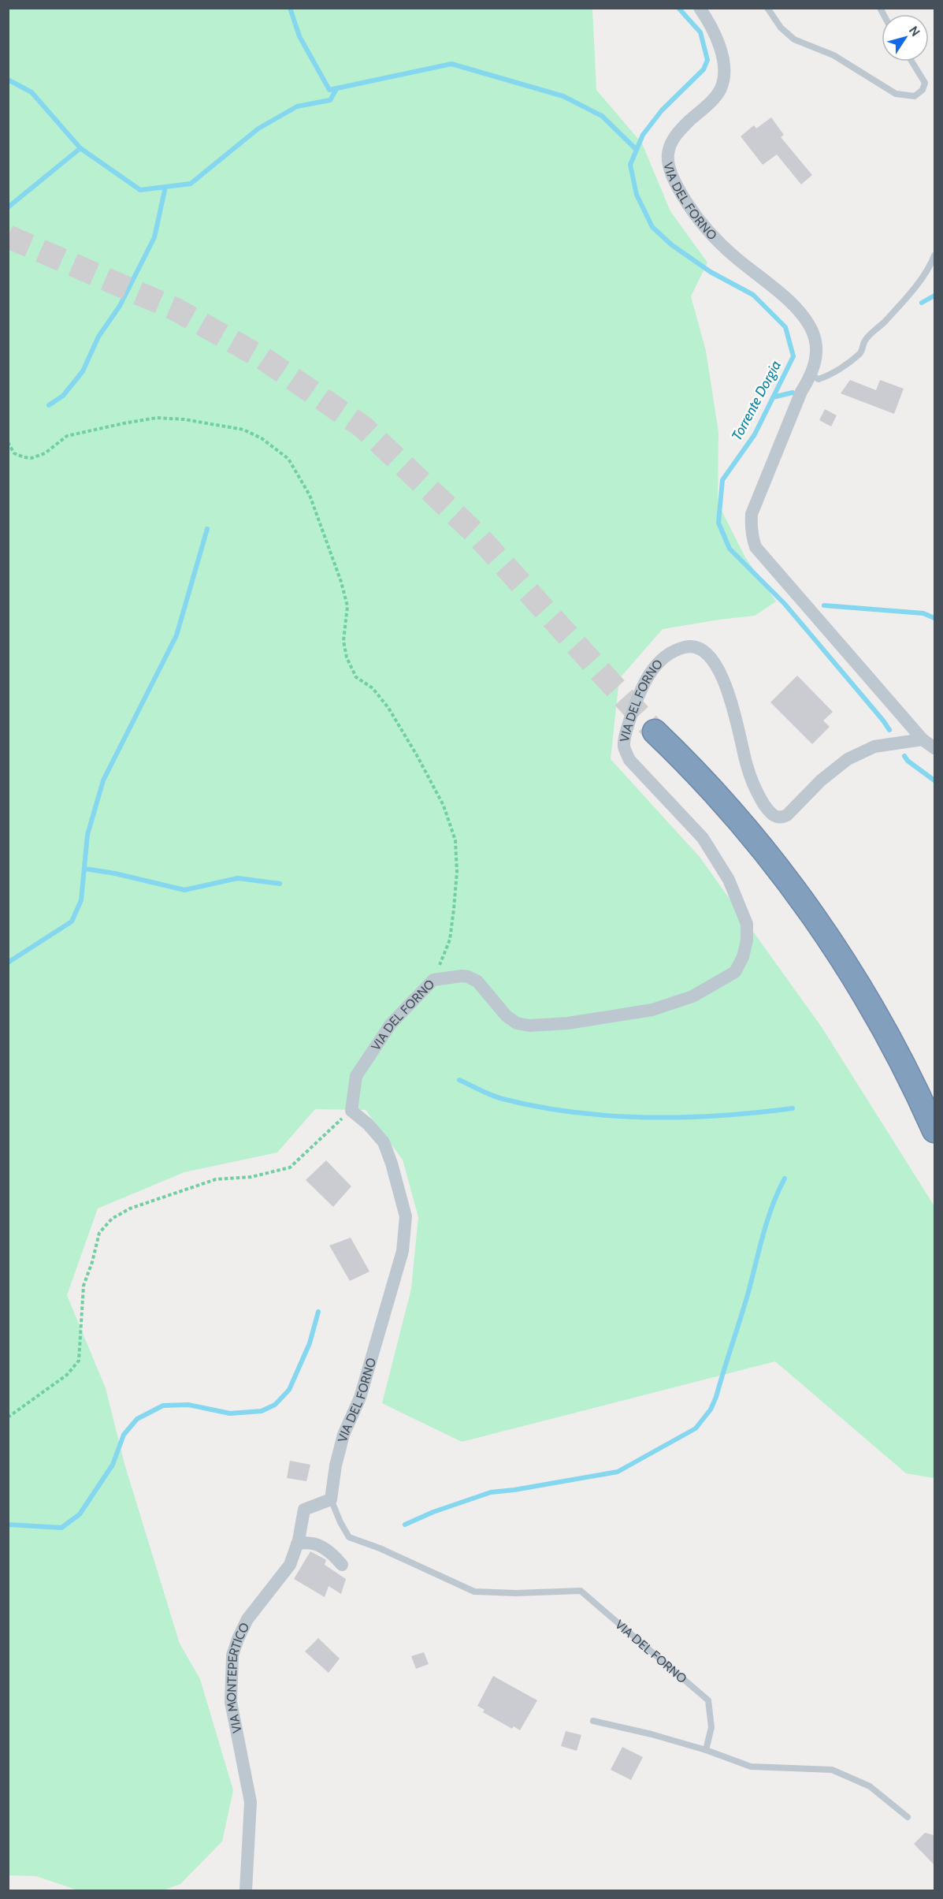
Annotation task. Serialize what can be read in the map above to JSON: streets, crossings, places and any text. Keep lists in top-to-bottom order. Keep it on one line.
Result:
{"streets":{"street":["VIA DEL FORNO","VIA MONTEPERTICO"]},"crossings":[["VIA DEL FORNO","VIA MONTEPERTICO"]],"water":["Torrente Dorgia"],"north":"top right"}
